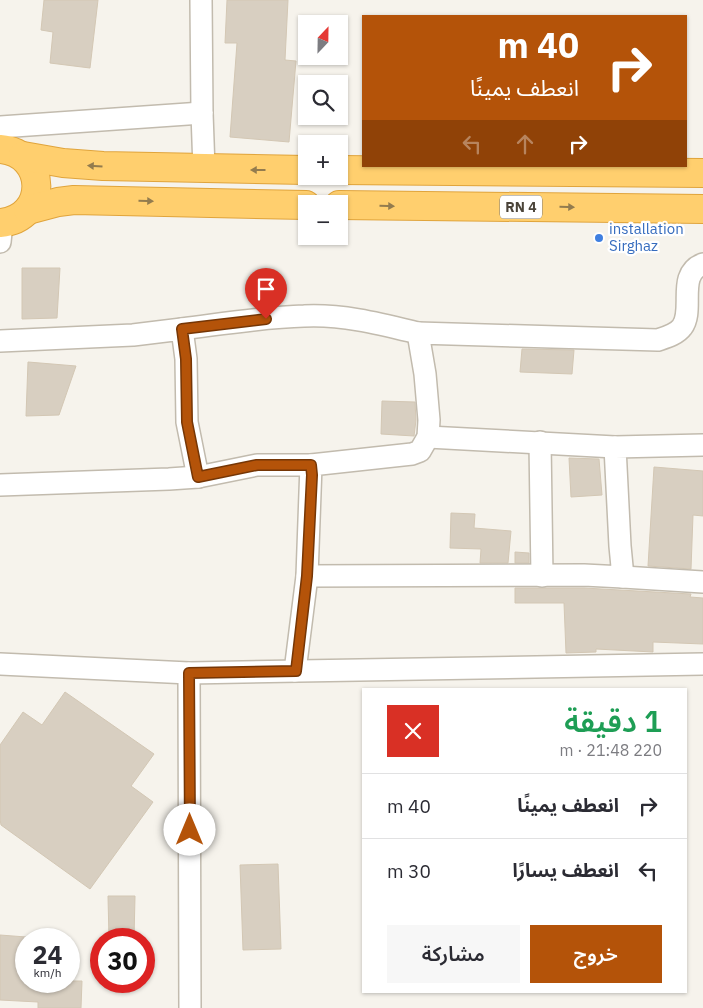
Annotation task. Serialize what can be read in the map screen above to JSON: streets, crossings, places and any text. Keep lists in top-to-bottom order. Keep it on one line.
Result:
{"streets":{"highway":["RN 4"]},"places":["installation Sirghaz"],"north":"top","page":{"map_buttons":["+","−"],"turn":["40 m","انعطف يمينًا"],"heading":["1 دقيقة","220 m · 21:48"],"list":[{"name":"انعطف يمينًا","value":"40 m"},{"name":"انعطف يسارًا","value":"30 m"}],"buttons":["خروج","مشاركة"],"speed":"24 km/h","limit":"30"}}
